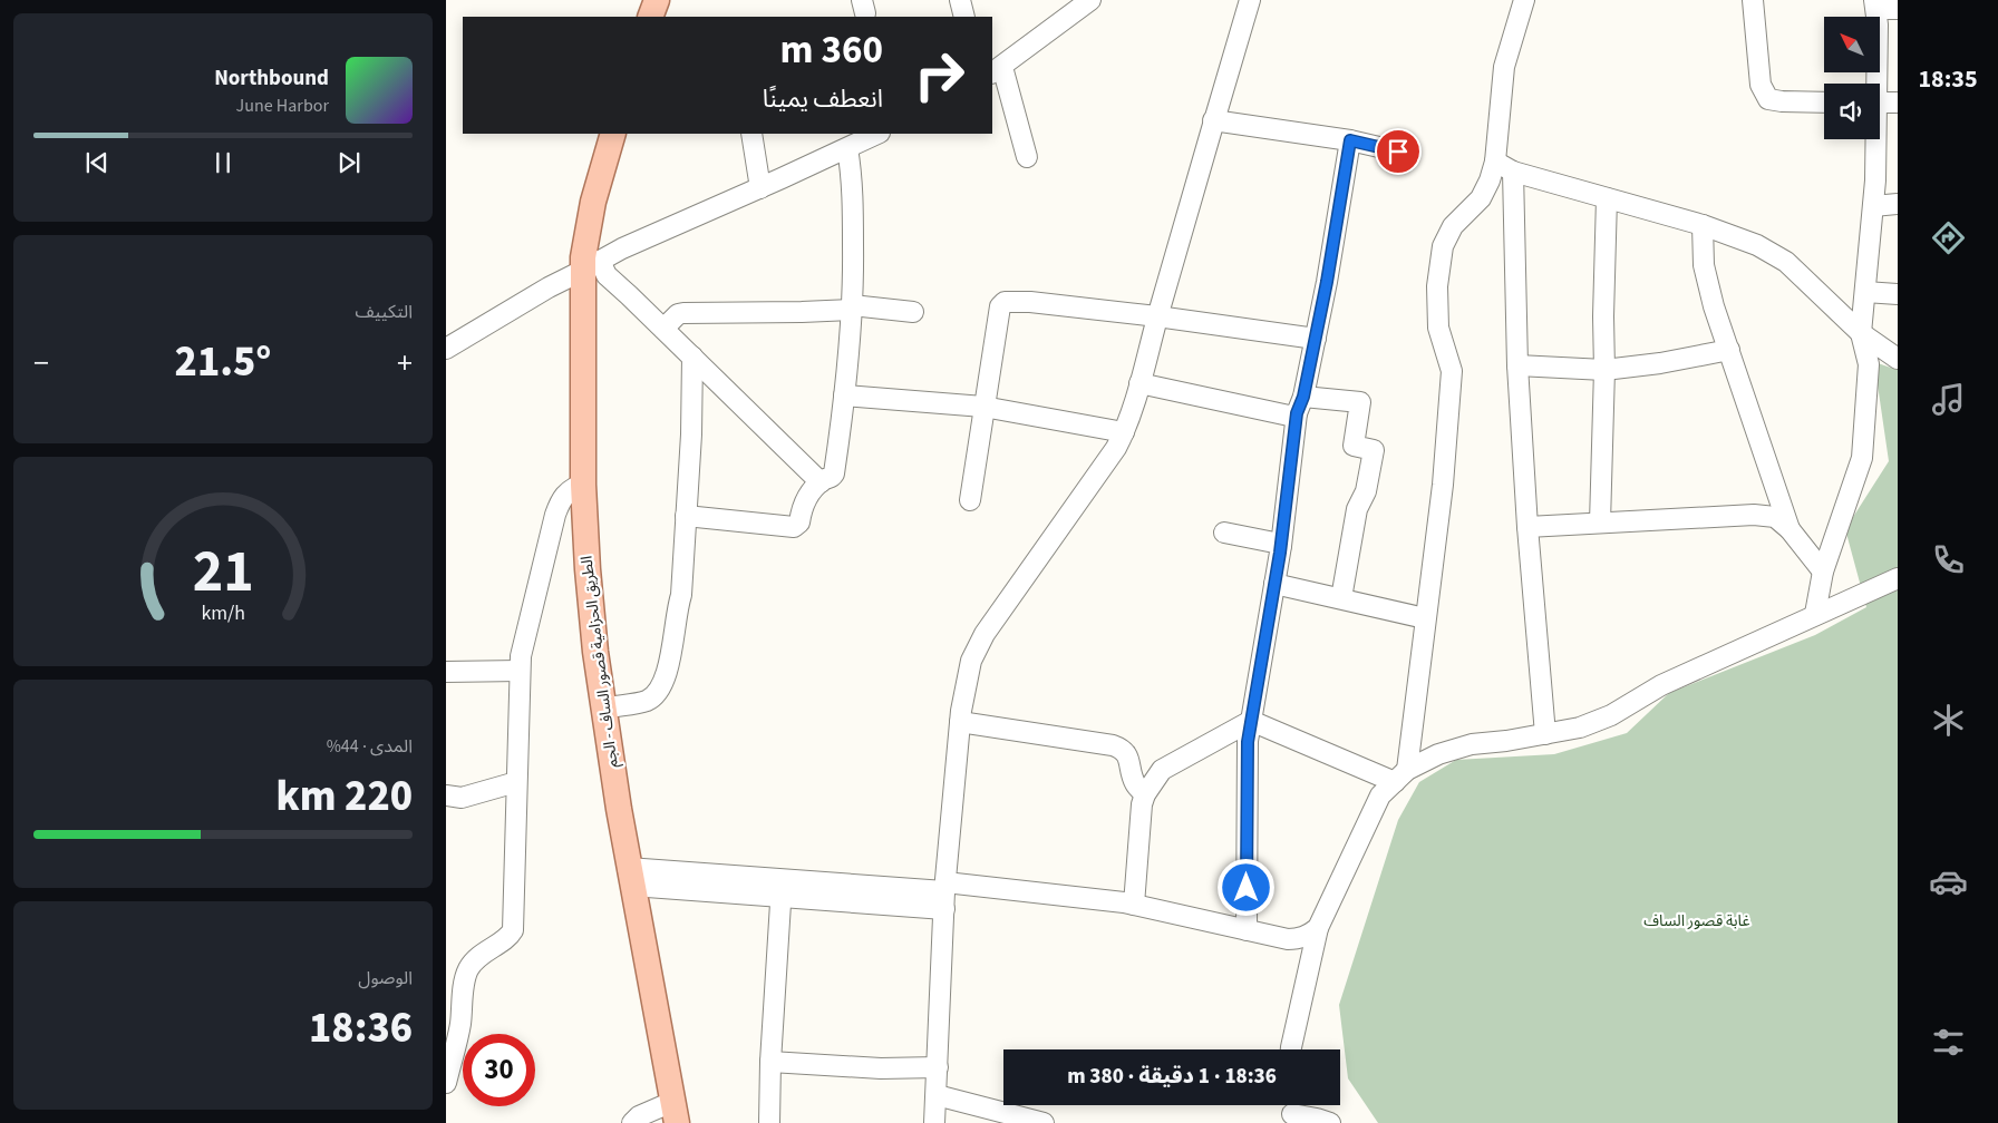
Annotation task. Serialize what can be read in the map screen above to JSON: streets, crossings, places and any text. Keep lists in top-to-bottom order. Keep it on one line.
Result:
{"streets":{"main road":["الطريق الحزامية قصور الساف - الجم"]},"parks":["غابة قصور الساف"],"north":"top left","page":{"tabs":"18:35","turn":["360 m","انعطف يمينًا"],"song":["Northbound","June Harbor"],"tile":["التكييف",["المدى · 44%","220 km"],["الوصول","18:36"]],"heat":["−","21.5°","+"],"limit":"30","trip":"18:36 · 1 دقيقة · 380 m","gauge":["21","km/h"]}}
